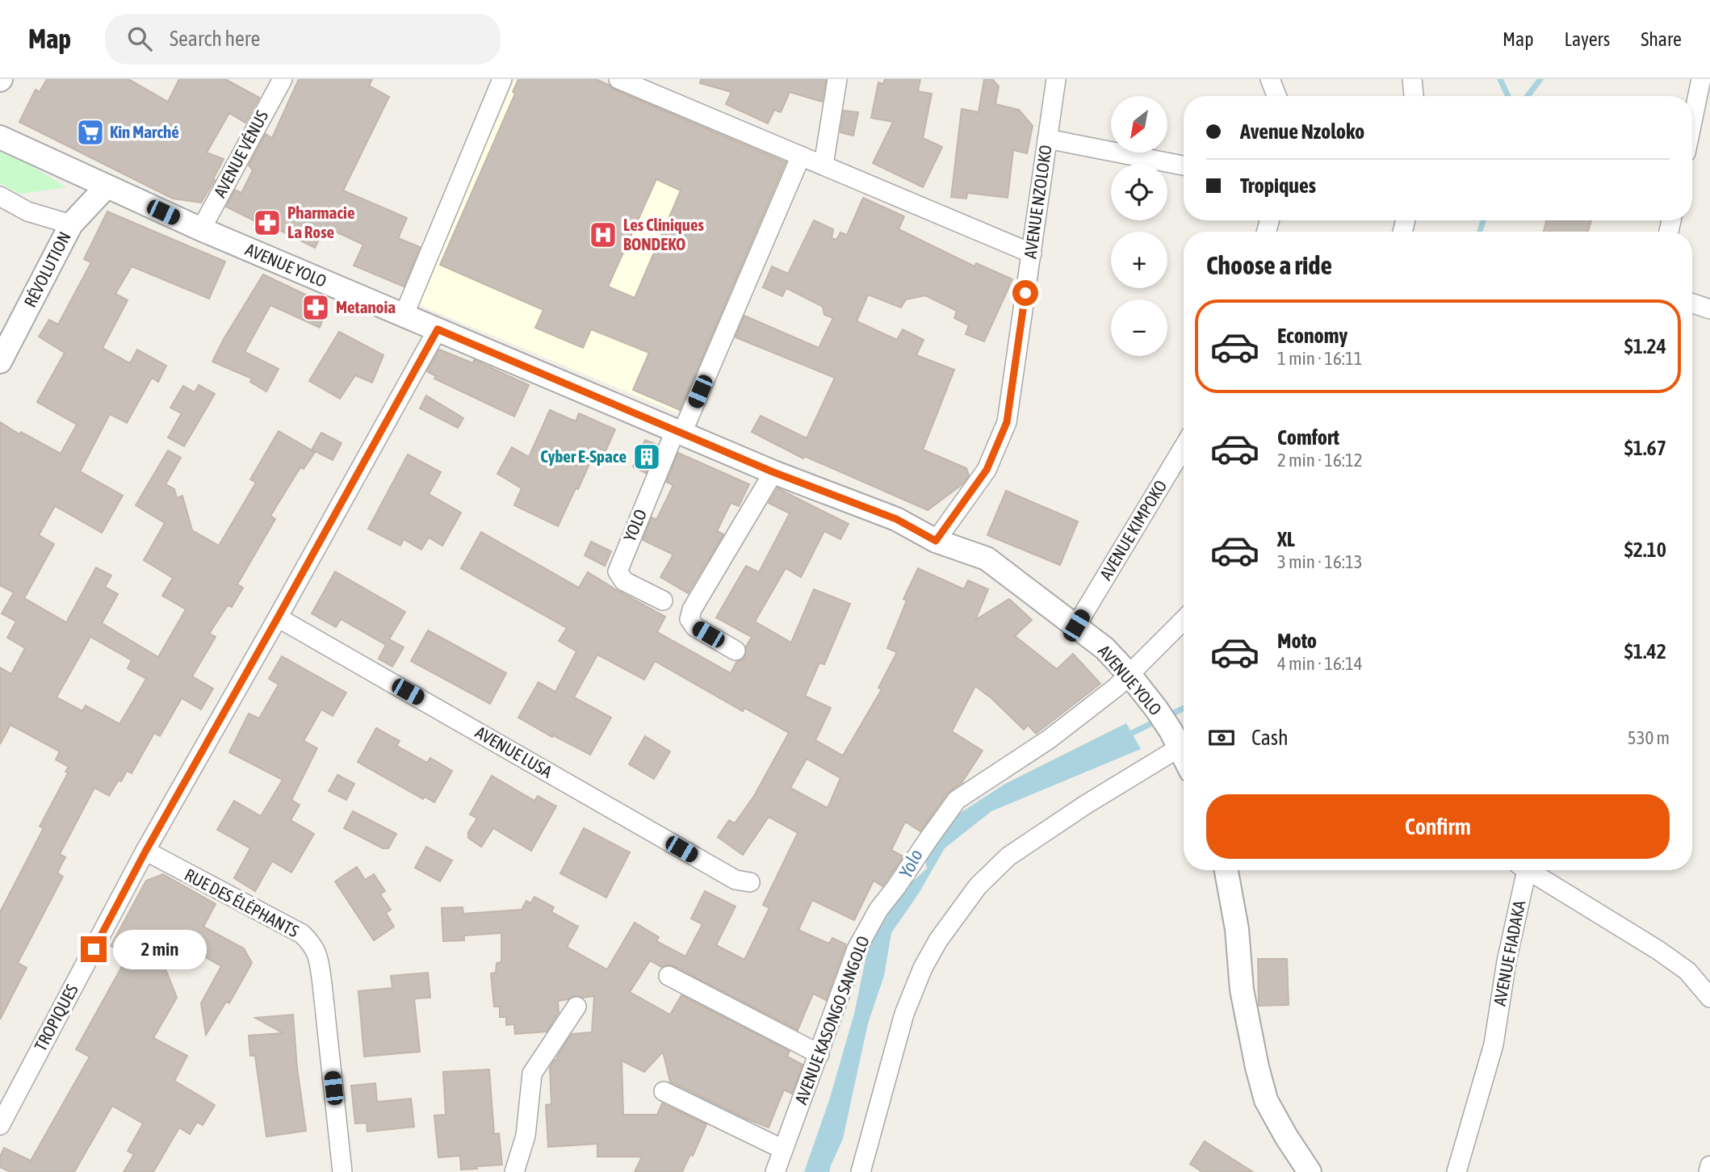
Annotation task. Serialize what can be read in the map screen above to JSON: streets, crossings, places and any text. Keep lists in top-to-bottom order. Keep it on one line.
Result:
{"streets":{"street":["AVENUE VÉNUS","AVENUE NZOLOKO","AVENUE YOLO","RÉVOLUTION","YOLO","AVENUE KIMPOKO","AVENUE LUSA","RUE DES ÉLÉPHANTS","AVENUE FIADAKA","TROPIQUES","AVENUE KASONGO SANGOLO"]},"crossings":[["AVENUE VÉNUS","AVENUE YOLO"],["AVENUE NZOLOKO","AVENUE YOLO"],["AVENUE YOLO","RÉVOLUTION"],["AVENUE YOLO","YOLO"],["AVENUE YOLO","AVENUE KIMPOKO"],["AVENUE YOLO","TROPIQUES"],["AVENUE YOLO","AVENUE KASONGO SANGOLO"],["AVENUE LUSA","TROPIQUES"],["RUE DES ÉLÉPHANTS","TROPIQUES"]],"water":["Yolo"],"places":{"supermarket":["Kin Marché"],"pharmacy":["Pharmacie La Rose","Metanoia"],"hospital":["Les Cliniques BONDEKO"],"building":["Cyber E-Space"]},"north":"bottom left","page":{"header":"Map","search":"Search here","nav":["Map","Layers","Share"],"map_buttons":["+","−"],"banner":["Avenue Nzoloko","Tropiques"],"heading":"Choose a ride","list":[{"name":"Economy","note":"1 min · 16:11","value":"$1.24"},{"name":"Comfort","note":"2 min · 16:12","value":"$1.67"},{"name":"XL","note":"3 min · 16:13","value":"$2.10"},{"name":"Moto","note":"4 min · 16:14","value":"$1.42"}],"pay":["Cash","530 m"],"buttons":"Confirm","bubble":"2 min"}}
